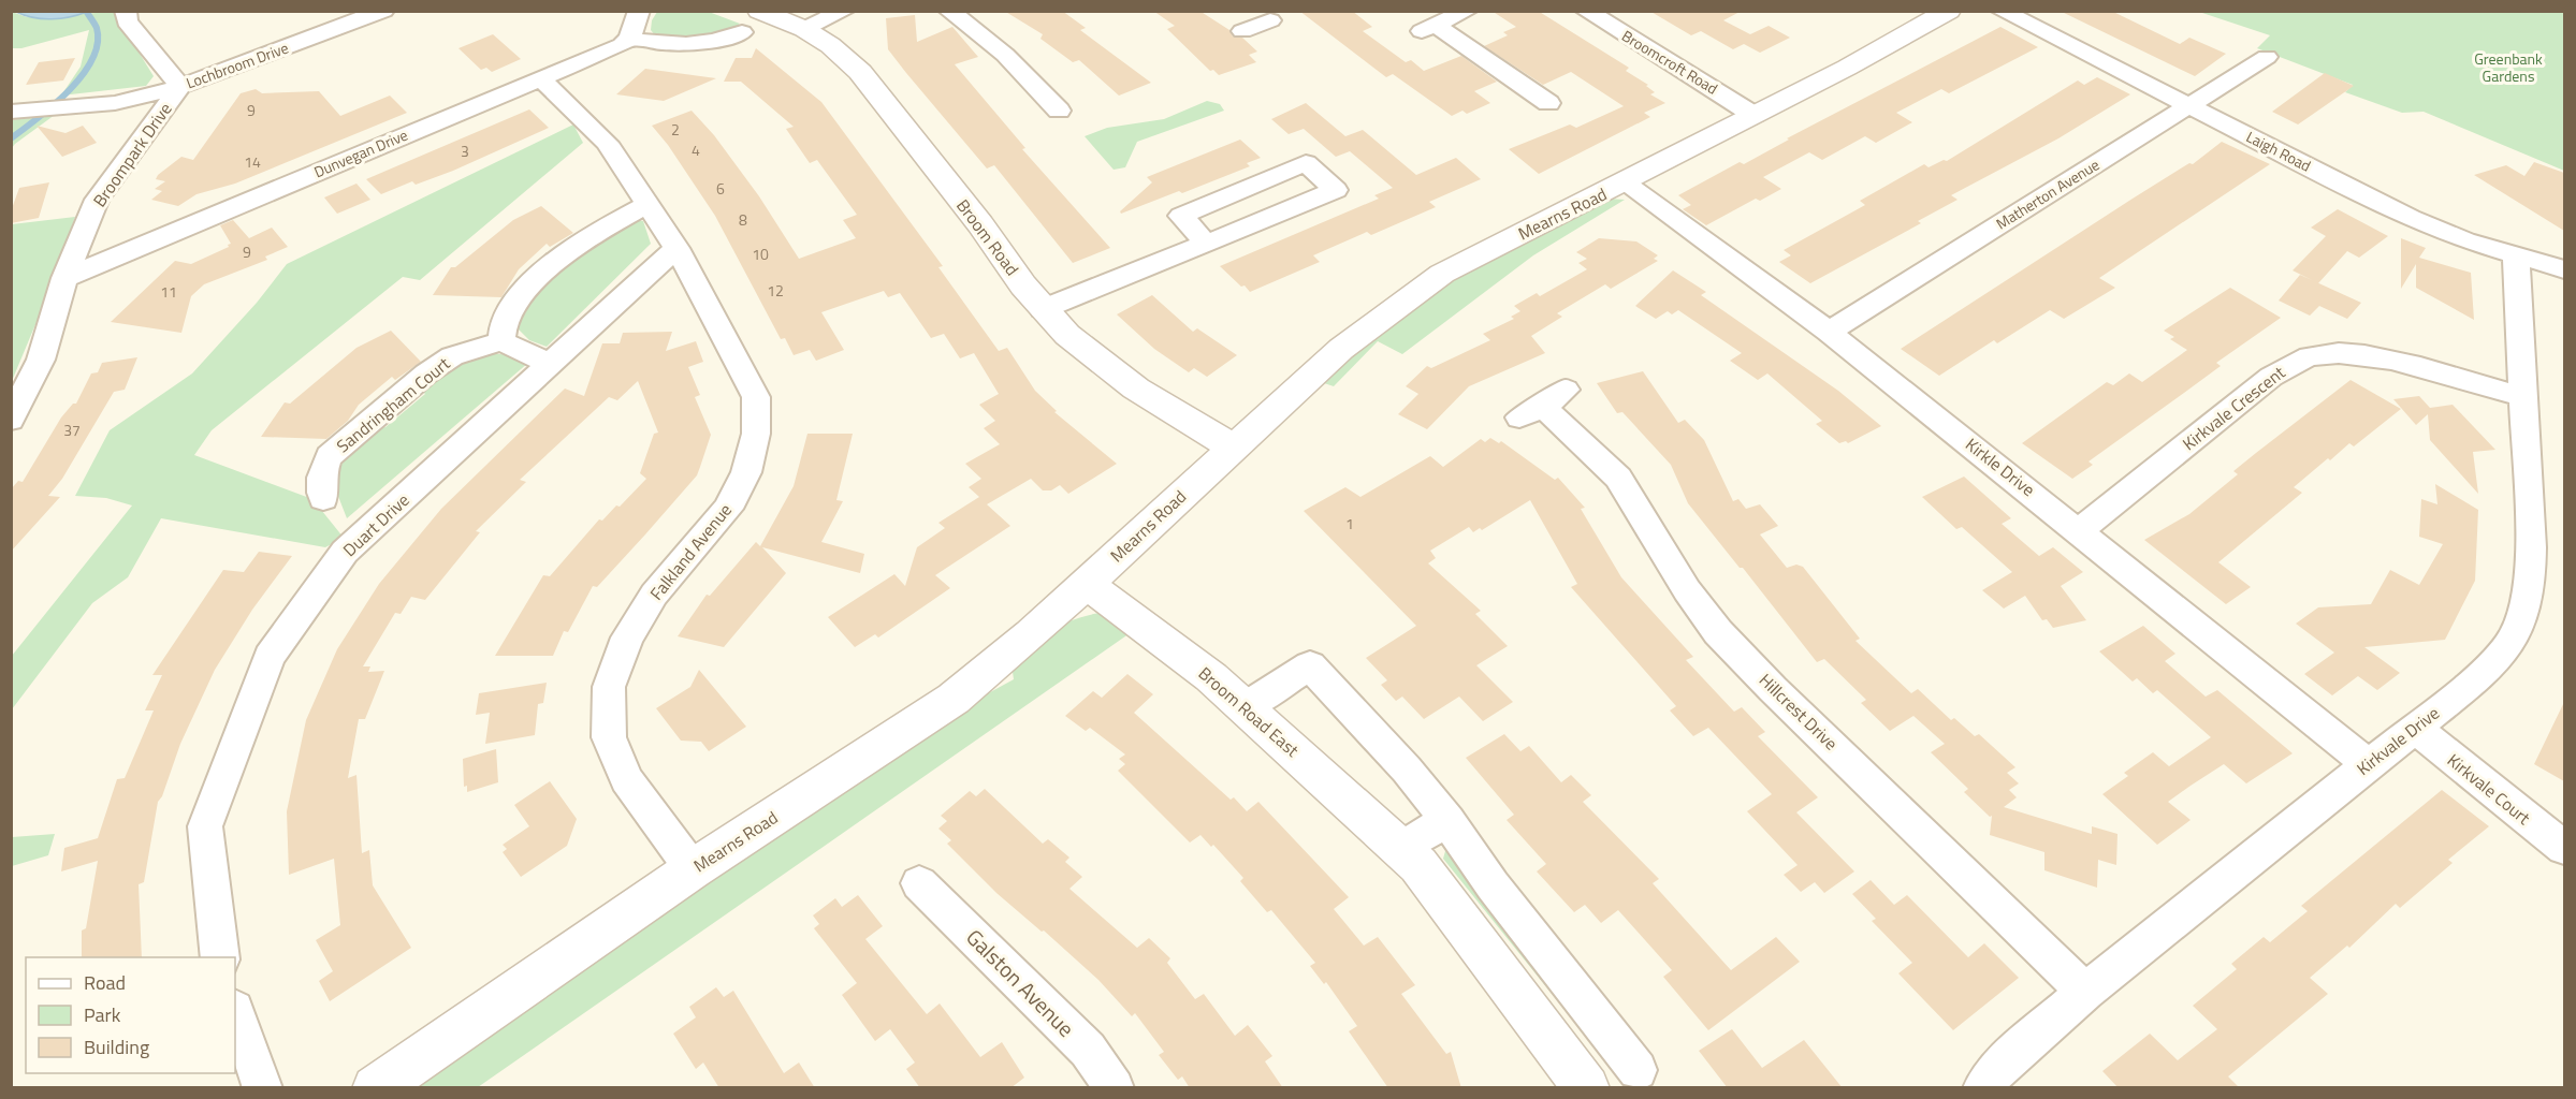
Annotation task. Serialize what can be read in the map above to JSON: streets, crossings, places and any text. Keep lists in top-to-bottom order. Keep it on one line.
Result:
{"streets":{"street":["Broomcroft Road","Lochbroom Drive","Laigh Road","Dunvegan Drive","Broompark Drive","Matherton Avenue","Mearns Road","Broom Road","Sandringham Court","Kirkvale Crescent","Kirkle Drive","Duart Drive","Falkland Avenue","Broom Road East","Hillcrest Drive","Kirkvale Drive","Kirkvale Court","Galston Avenue"]},"crossings":[["Broomcroft Road","Mearns Road"],["Lochbroom Drive","Broompark Drive"],["Laigh Road","Matherton Avenue"],["Laigh Road","Kirkvale Drive"],["Dunvegan Drive","Broompark Drive"],["Dunvegan Drive","Falkland Avenue"],["Matherton Avenue","Kirkle Drive"],["Mearns Road","Broom Road"],["Mearns Road","Kirkle Drive"],["Mearns Road","Falkland Avenue"],["Mearns Road","Broom Road East"],["Kirkvale Crescent","Kirkle Drive"],["Kirkvale Crescent","Kirkvale Drive"],["Kirkle Drive","Kirkvale Drive"],["Duart Drive","Falkland Avenue"],["Hillcrest Drive","Kirkvale Drive"],["Kirkvale Drive","Kirkvale Court"]],"parks":["Greenbank Gardens"],"house_numbers":["9","2","4","3","14","6","8","9","10","12","11","37","1"],"legend":["Road","Park","Building"]}
